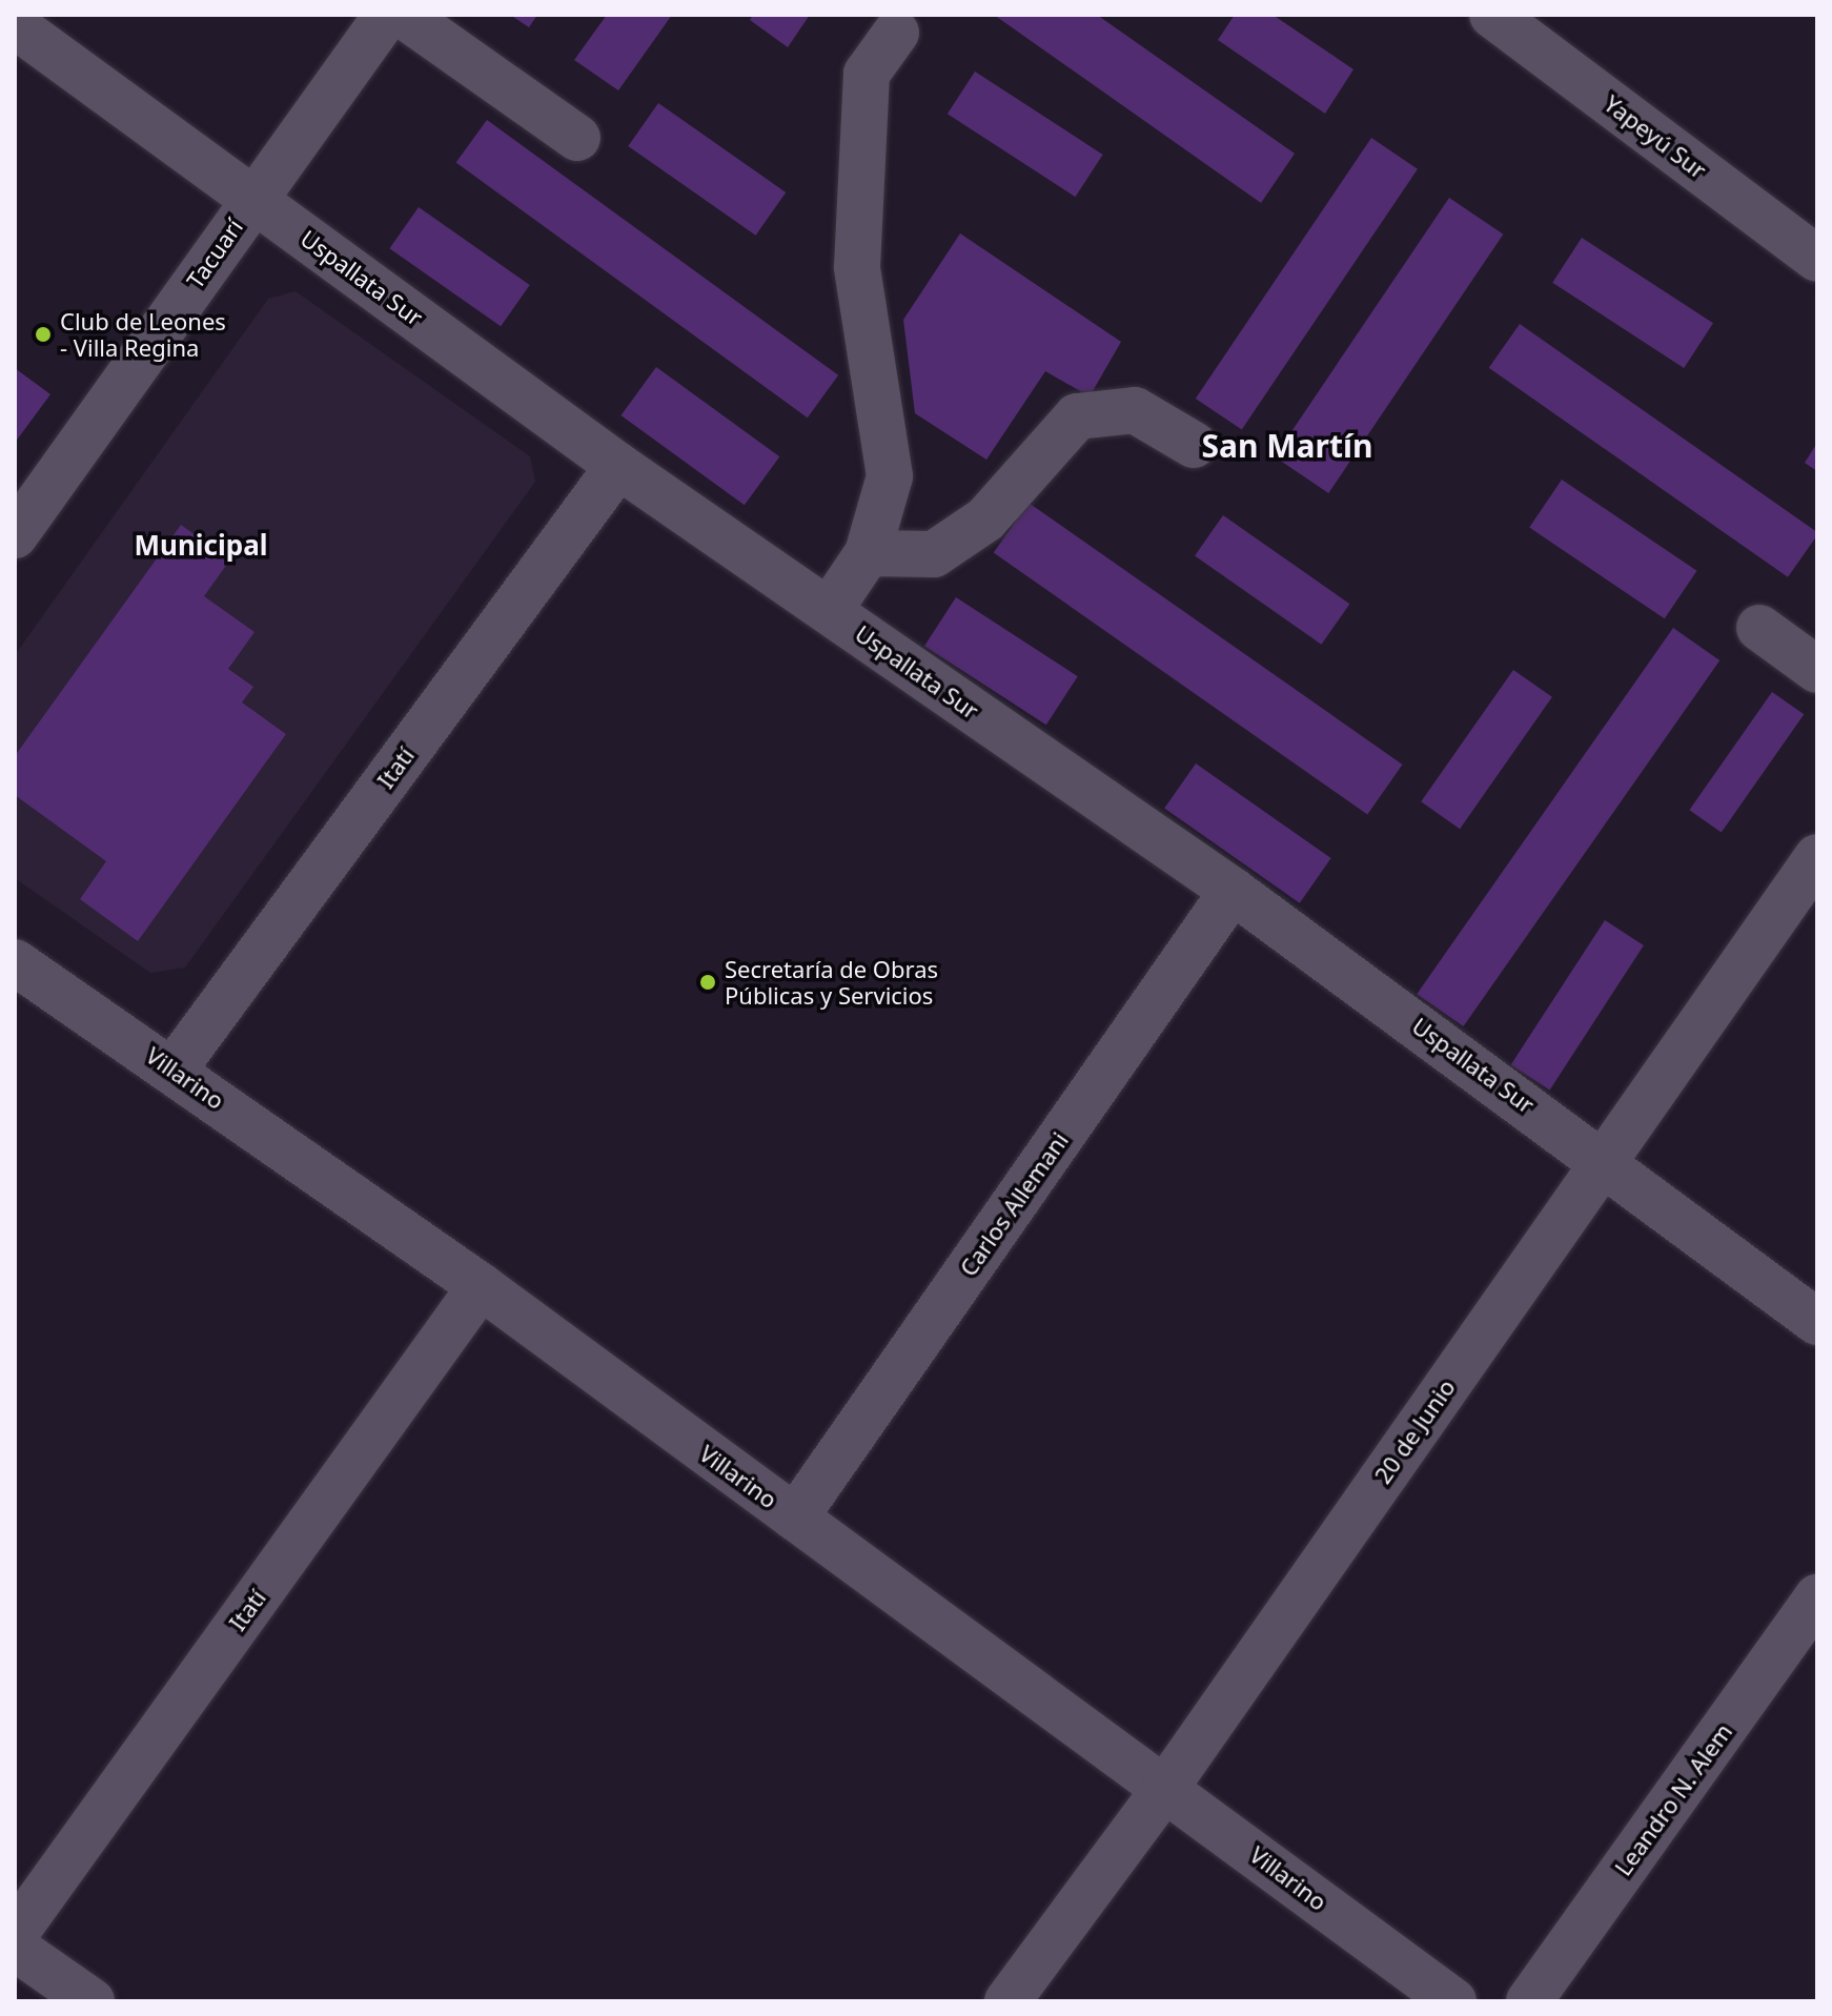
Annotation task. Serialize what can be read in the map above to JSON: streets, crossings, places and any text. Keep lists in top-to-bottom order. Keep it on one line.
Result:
{"streets":{"street":["Yapeyú Sur","Tacuarí","Uspallata Sur","Itatí","Villarino","Carlos Allemani","20 de Junio","Leandro N. Alem"]},"crossings":[["Tacuarí","Uspallata Sur"],["Uspallata Sur","Itatí"],["Uspallata Sur","Carlos Allemani"],["Uspallata Sur","20 de Junio"],["Itatí","Villarino"],["Villarino","Carlos Allemani"],["Villarino","20 de Junio"]],"districts":["San Martín","Municipal"],"places":["Club de Leones - Villa Regina","Secretaría de Obras Públicas y Servicios"]}
